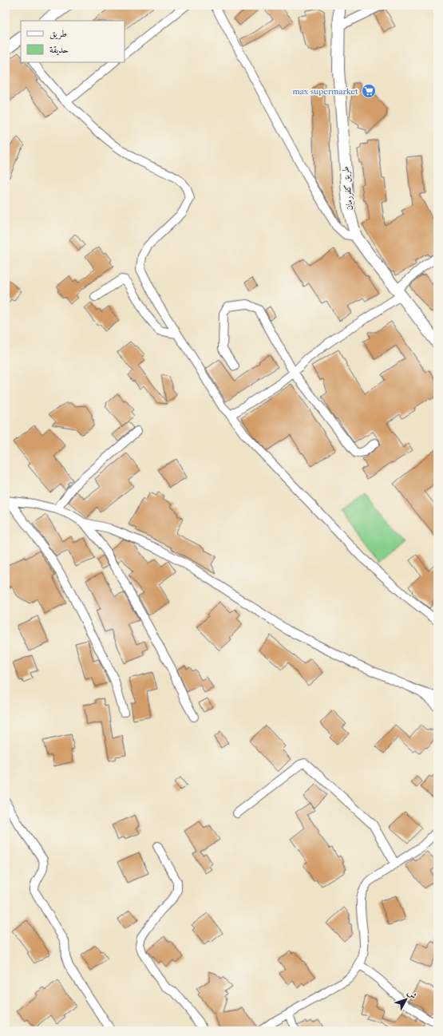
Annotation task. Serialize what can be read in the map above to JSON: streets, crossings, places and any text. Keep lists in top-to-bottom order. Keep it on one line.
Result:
{"streets":{"main road":["طريق كفررمان"]},"places":{"supermarket":["max supermarket"]},"legend":["طريق","حديقة"],"north":"top right"}
